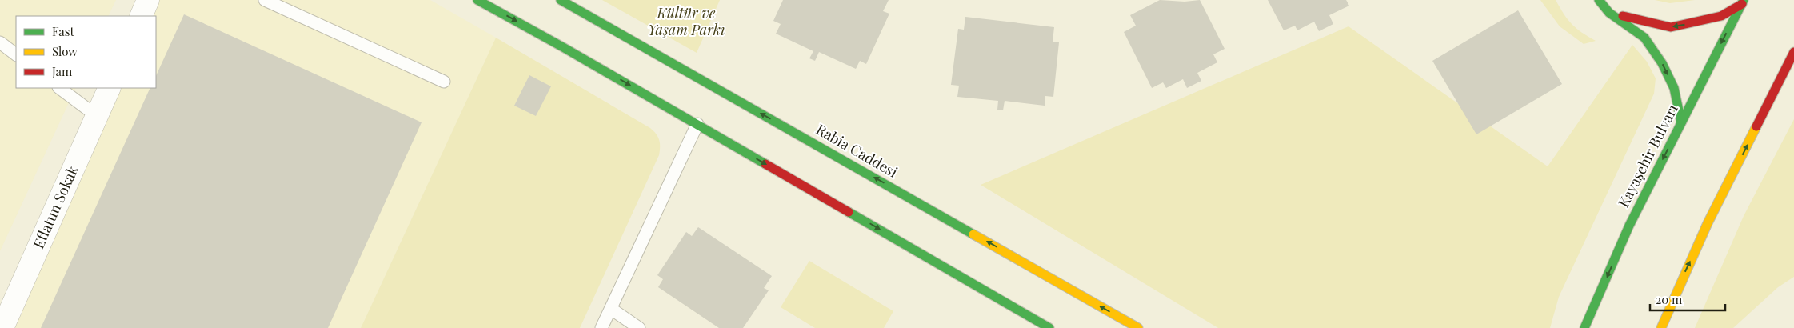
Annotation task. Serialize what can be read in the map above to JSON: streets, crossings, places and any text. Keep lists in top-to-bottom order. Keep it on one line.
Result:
{"streets":{"street":["Rabia Caddesi","Kayaşehir Bulvarı","Eflatun Sokak"]},"parks":["Kültür ve Yaşam Parkı"],"legend":["Fast","Slow","Jam"],"scale_bar":"20 m"}
